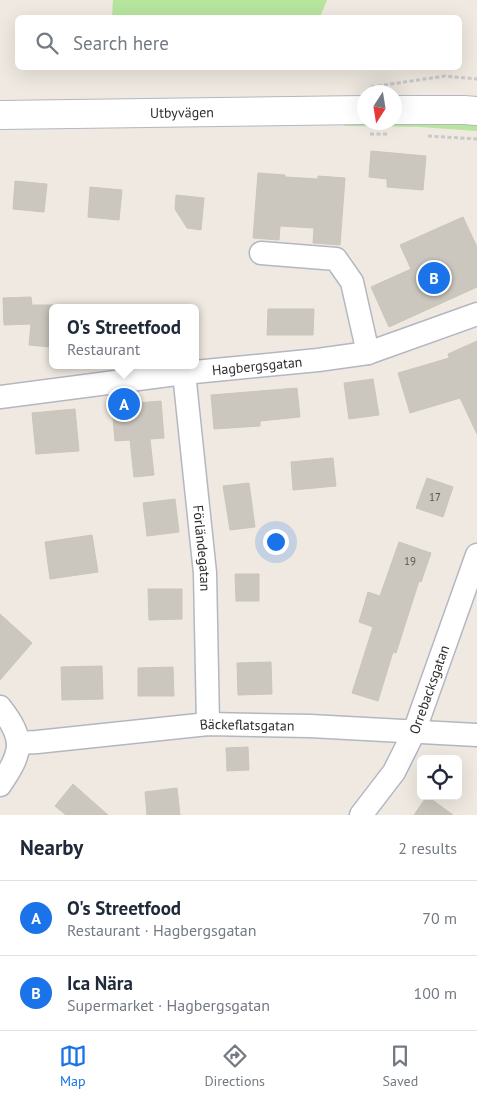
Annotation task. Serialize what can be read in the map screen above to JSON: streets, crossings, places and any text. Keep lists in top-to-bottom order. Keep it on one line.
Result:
{"streets":{"street":["Utbyvägen","Hagbergsgatan","Förländegatan","Orrebacksgatan","Bäckeflatsgatan"]},"crossings":[["Hagbergsgatan","Förländegatan"],["Förländegatan","Bäckeflatsgatan"],["Orrebacksgatan","Bäckeflatsgatan"]],"house_numbers":["17","19"],"north":"bottom","page":{"search":"Search here","pins":["B","A"],"popup":["O's Streetfood","Restaurant"],"heading":["Nearby","2 results"],"list":[{"mark":"A","name":"O's Streetfood","note":"Restaurant · Hagbergsgatan","value":"70 m"},{"mark":"B","name":"Ica Nära","note":"Supermarket · Hagbergsgatan","value":"100 m"}],"nav":["Map","Directions","Saved"]}}
